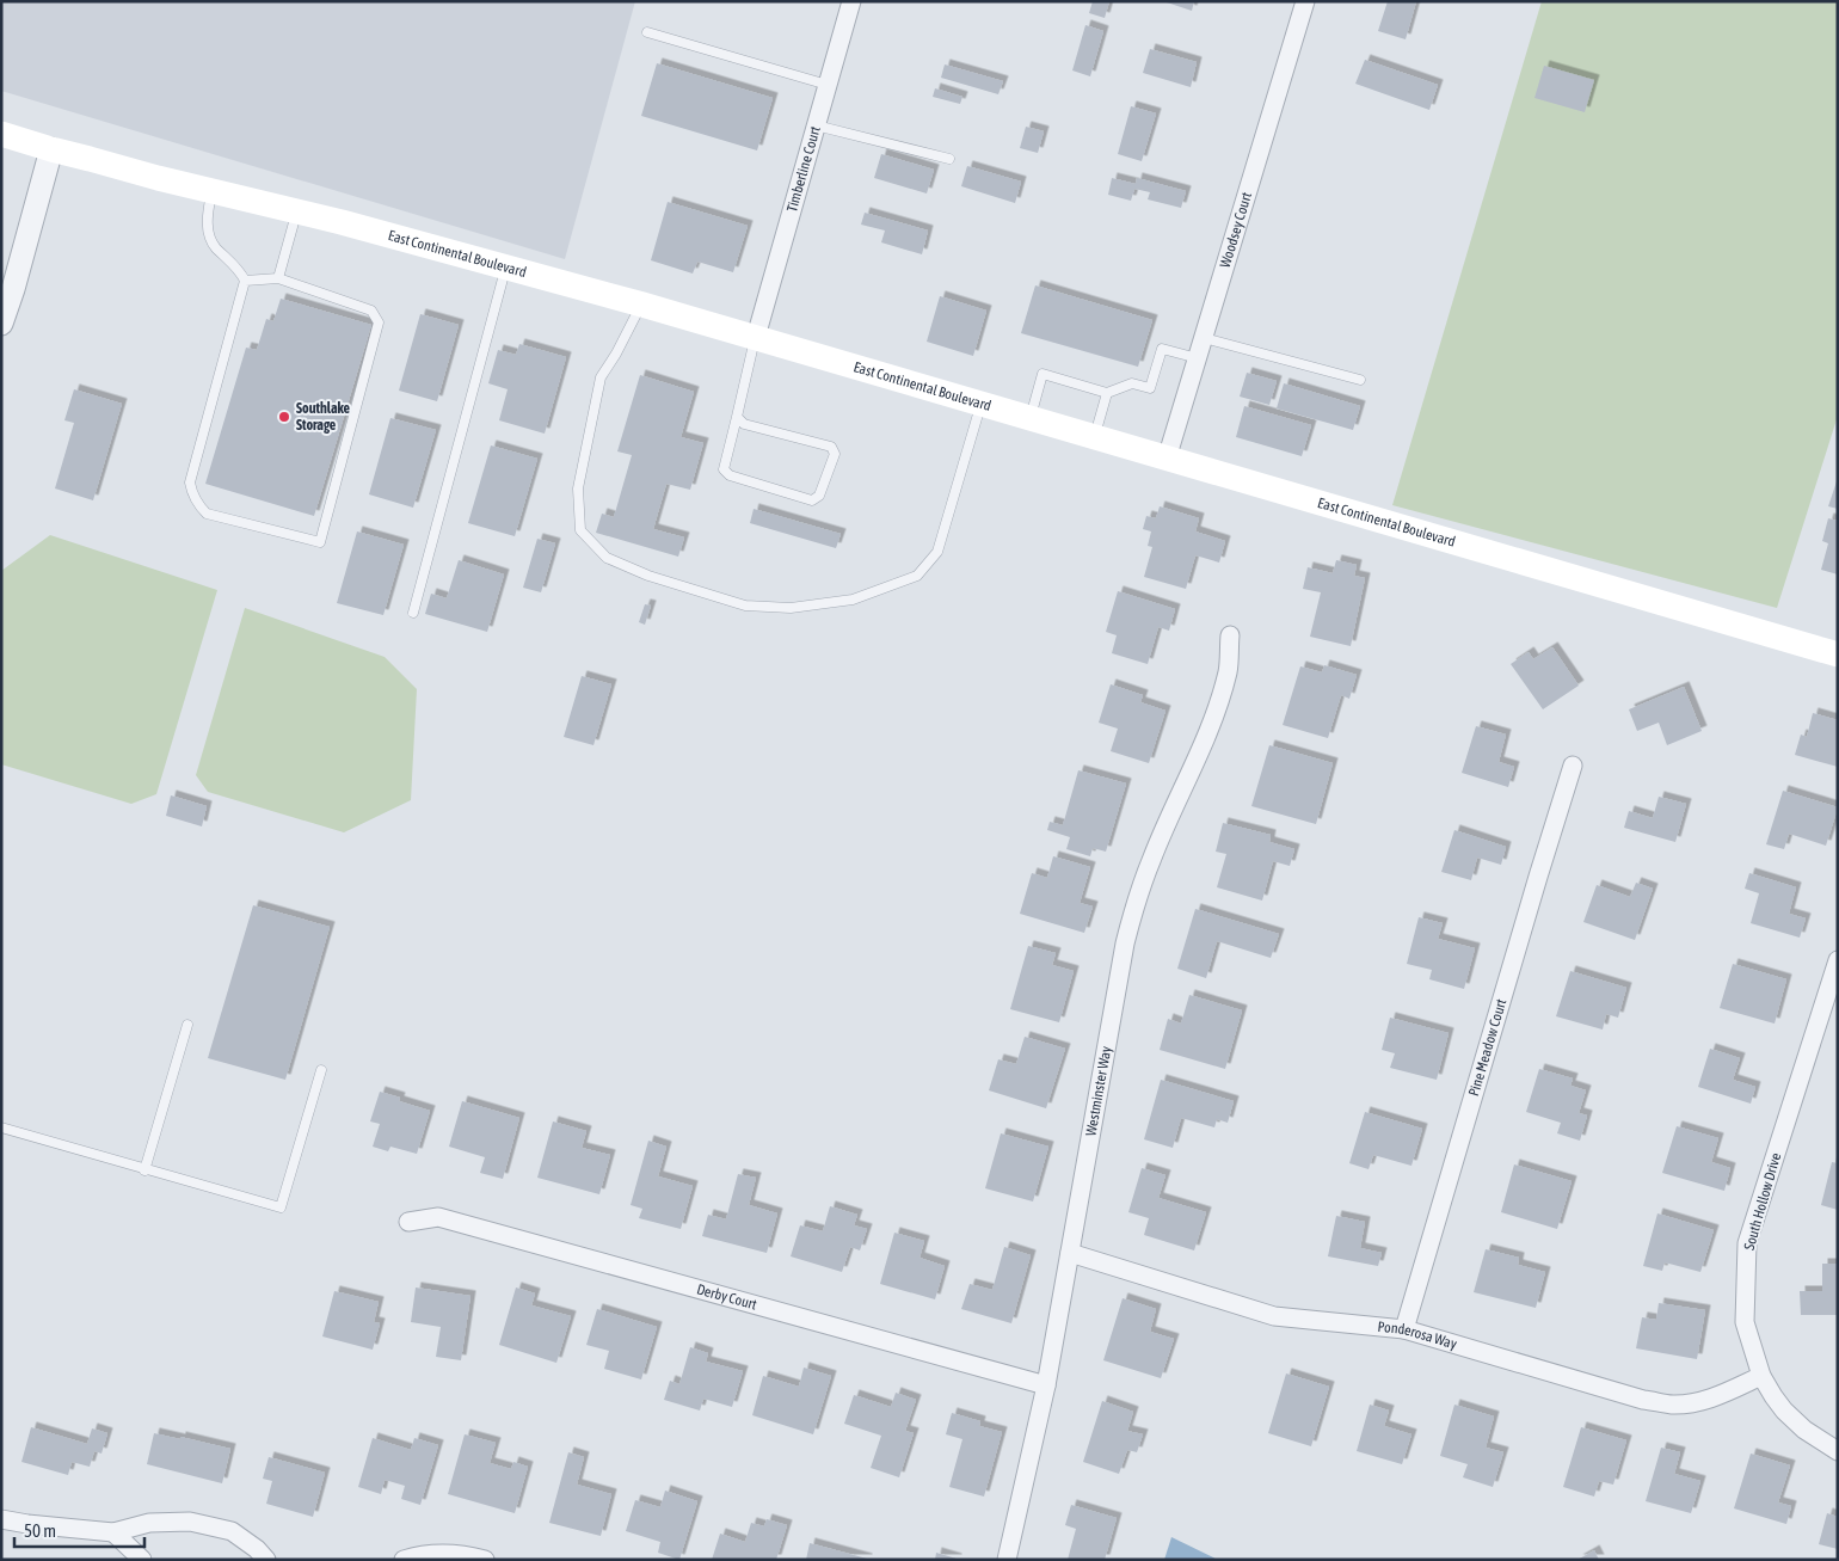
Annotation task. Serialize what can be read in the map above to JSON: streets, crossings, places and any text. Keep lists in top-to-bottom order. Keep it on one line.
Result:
{"streets":{"main road":["East Continental Boulevard"],"street":["Timberline Court","Woodsey Court","Pine Meadow Court","Westminster Way","South Hollow Drive","Derby Court","Ponderosa Way"]},"crossings":[["Timberline Court","East Continental Boulevard"],["Woodsey Court","East Continental Boulevard"],["Pine Meadow Court","Ponderosa Way"],["Westminster Way","Derby Court"],["Westminster Way","Ponderosa Way"],["South Hollow Drive","Ponderosa Way"]],"places":["Southlake Storage"],"scale_bar":"50 m"}
